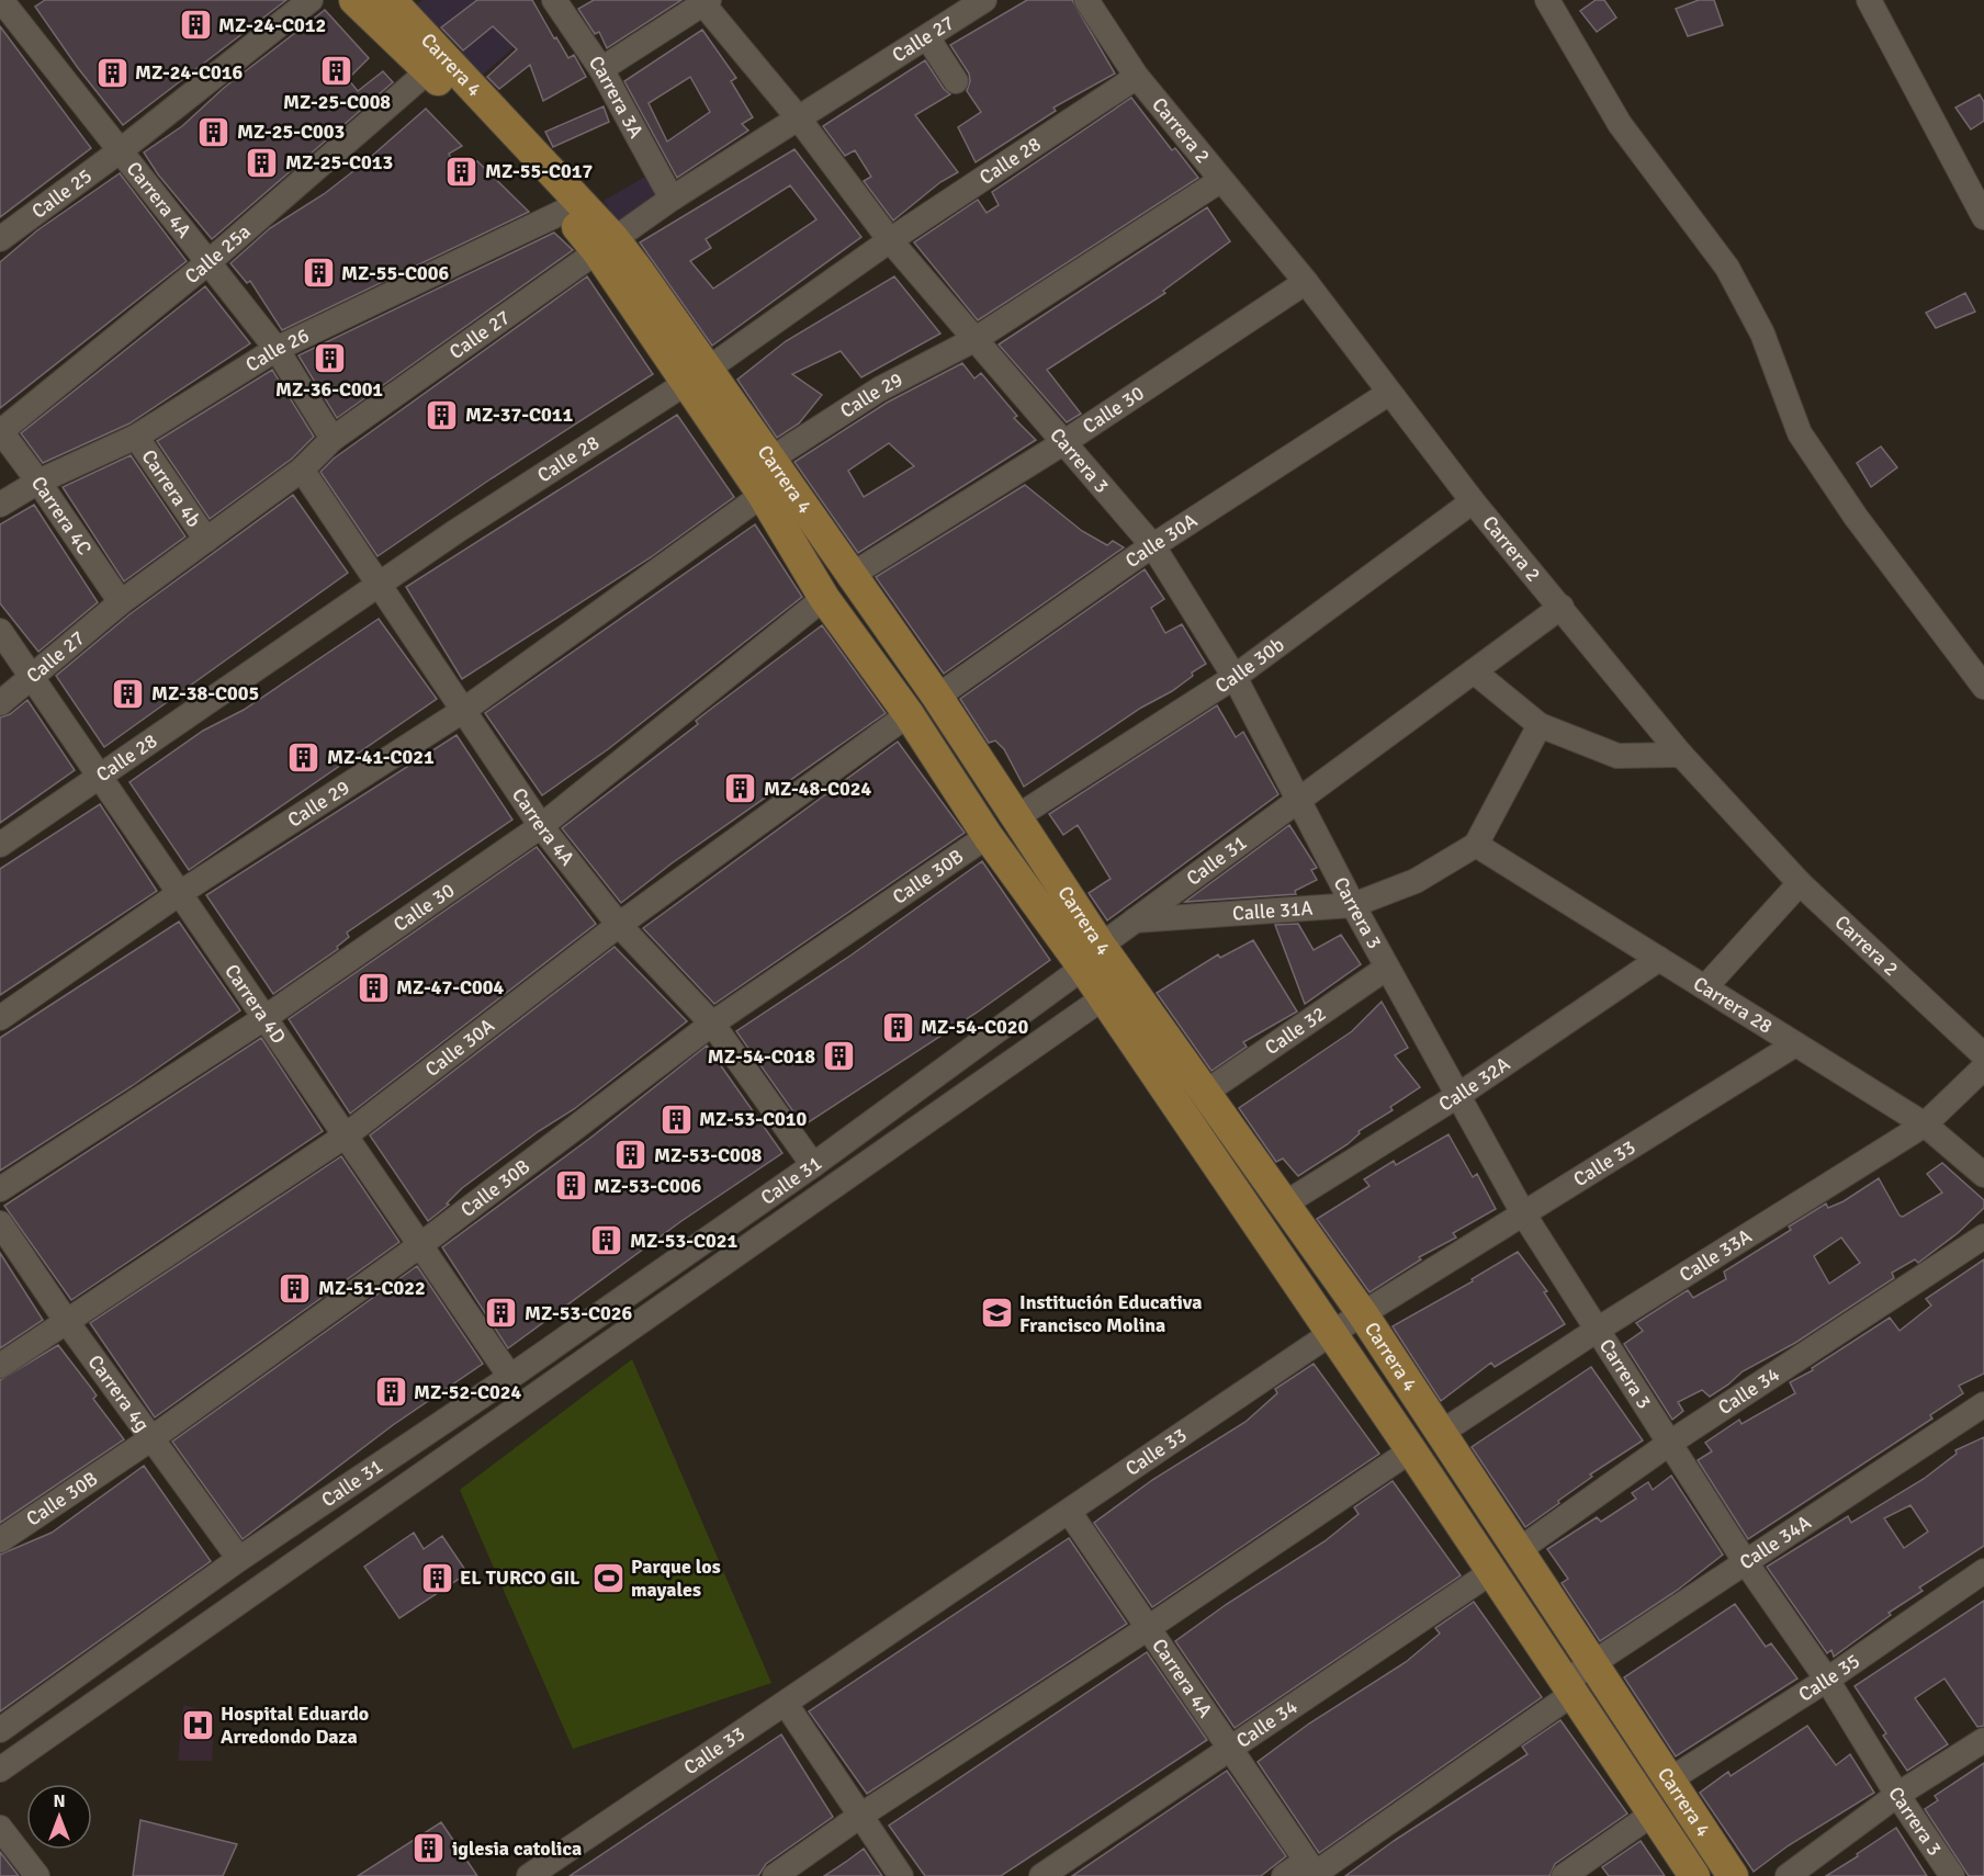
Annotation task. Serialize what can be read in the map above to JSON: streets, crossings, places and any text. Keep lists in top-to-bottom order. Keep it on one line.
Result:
{"streets":{"main road":["Carrera 4"],"street":["Calle 27","Carrera 3A","Carrera 2","Calle 28","Calle 25","Carrera 4A","Calle 25a","Calle 26","Calle 29","Calle 30","Carrera 3","Carrera 4b","Carrera 4C","Calle 30A","Calle 30b","Calle 31","Calle 30B","Calle 31A","Carrera 4D","Carrera 28","Calle 32","Calle 32A","Calle 33","Calle 33A","Calle 34","Carrera 4g","Calle 34A","Calle 35"]},"crossings":[["Calle 27","Carrera 4"],["Calle 27","Carrera 3A"],["Calle 27","Carrera 4A"],["Calle 27","Carrera 3"],["Calle 27","Carrera 4b"],["Calle 27","Carrera 4C"],["Calle 27","Carrera 4D"],["Carrera 4","Calle 28"],["Carrera 4","Calle 25a"],["Carrera 4","Calle 26"],["Carrera 4","Calle 29"],["Carrera 4","Calle 30"],["Carrera 4","Calle 30A"],["Carrera 4","Calle 30b"],["Carrera 4","Calle 31"],["Carrera 4","Calle 30B"],["Carrera 4","Calle 32"],["Carrera 4","Calle 32A"],["Carrera 4","Calle 33"],["Carrera 4","Calle 33A"],["Carrera 4","Calle 34"],["Carrera 4","Calle 34A"],["Carrera 4","Calle 35"],["Carrera 2","Calle 28"],["Carrera 2","Calle 29"],["Carrera 2","Calle 30"],["Carrera 2","Calle 30A"],["Carrera 2","Calle 30b"],["Carrera 2","Calle 31"],["Calle 28","Carrera 4A"],["Calle 28","Carrera 3"],["Calle 28","Carrera 4D"],["Calle 25","Carrera 4A"],["Carrera 4A","Calle 25a"],["Carrera 4A","Calle 26"],["Carrera 4A","Calle 29"],["Carrera 4A","Calle 30"],["Carrera 4A","Calle 30A"],["Carrera 4A","Calle 31"],["Carrera 4A","Calle 30B"],["Carrera 4A","Calle 33"],["Carrera 4A","Calle 34"],["Carrera 4A","Calle 34A"],["Calle 25a","Carrera 4C"],["Calle 26","Carrera 4b"],["Calle 26","Carrera 4C"],["Calle 29","Carrera 3"],["Calle 29","Carrera 4D"],["Calle 30","Carrera 3"],["Calle 30","Carrera 4D"],["Carrera 3","Calle 30A"],["Carrera 3","Calle 30b"],["Carrera 3","Calle 31"],["Carrera 3","Calle 31A"],["Carrera 3","Calle 32"],["Carrera 3","Calle 32A"],["Carrera 3","Calle 33"],["Carrera 3","Calle 33A"],["Carrera 3","Calle 34"],["Carrera 3","Calle 34A"],["Carrera 3","Calle 35"],["Calle 30A","Carrera 4D"],["Calle 30A","Carrera 4g"],["Calle 31","Calle 31A"],["Calle 31","Carrera 4D"],["Calle 31","Carrera 4g"],["Calle 30B","Carrera 4D"],["Calle 30B","Carrera 4g"],["Calle 31A","Carrera 28"],["Carrera 28","Calle 32A"],["Carrera 28","Calle 33"],["Carrera 28","Calle 33A"]],"places":{"building":["MZ-24-C012","MZ-25-C008","MZ-24-C016","MZ-25-C003","MZ-25-C013","MZ-55-C017","MZ-55-C006","MZ-36-C001","MZ-37-C011","MZ-38-C005","MZ-41-C021","MZ-48-C024","MZ-47-C004","MZ-54-C020","MZ-54-C018","MZ-53-C010","MZ-53-C008","MZ-53-C006","MZ-53-C021","MZ-51-C022","MZ-53-C026","MZ-52-C024","EL TURCO GIL","iglesia catolica"],"school or university":["Institución Educativa Francisco Molina"],"sports":["Parque los mayales"],"hospital":["Hospital Eduardo Arredondo Daza"]},"north":"top"}
